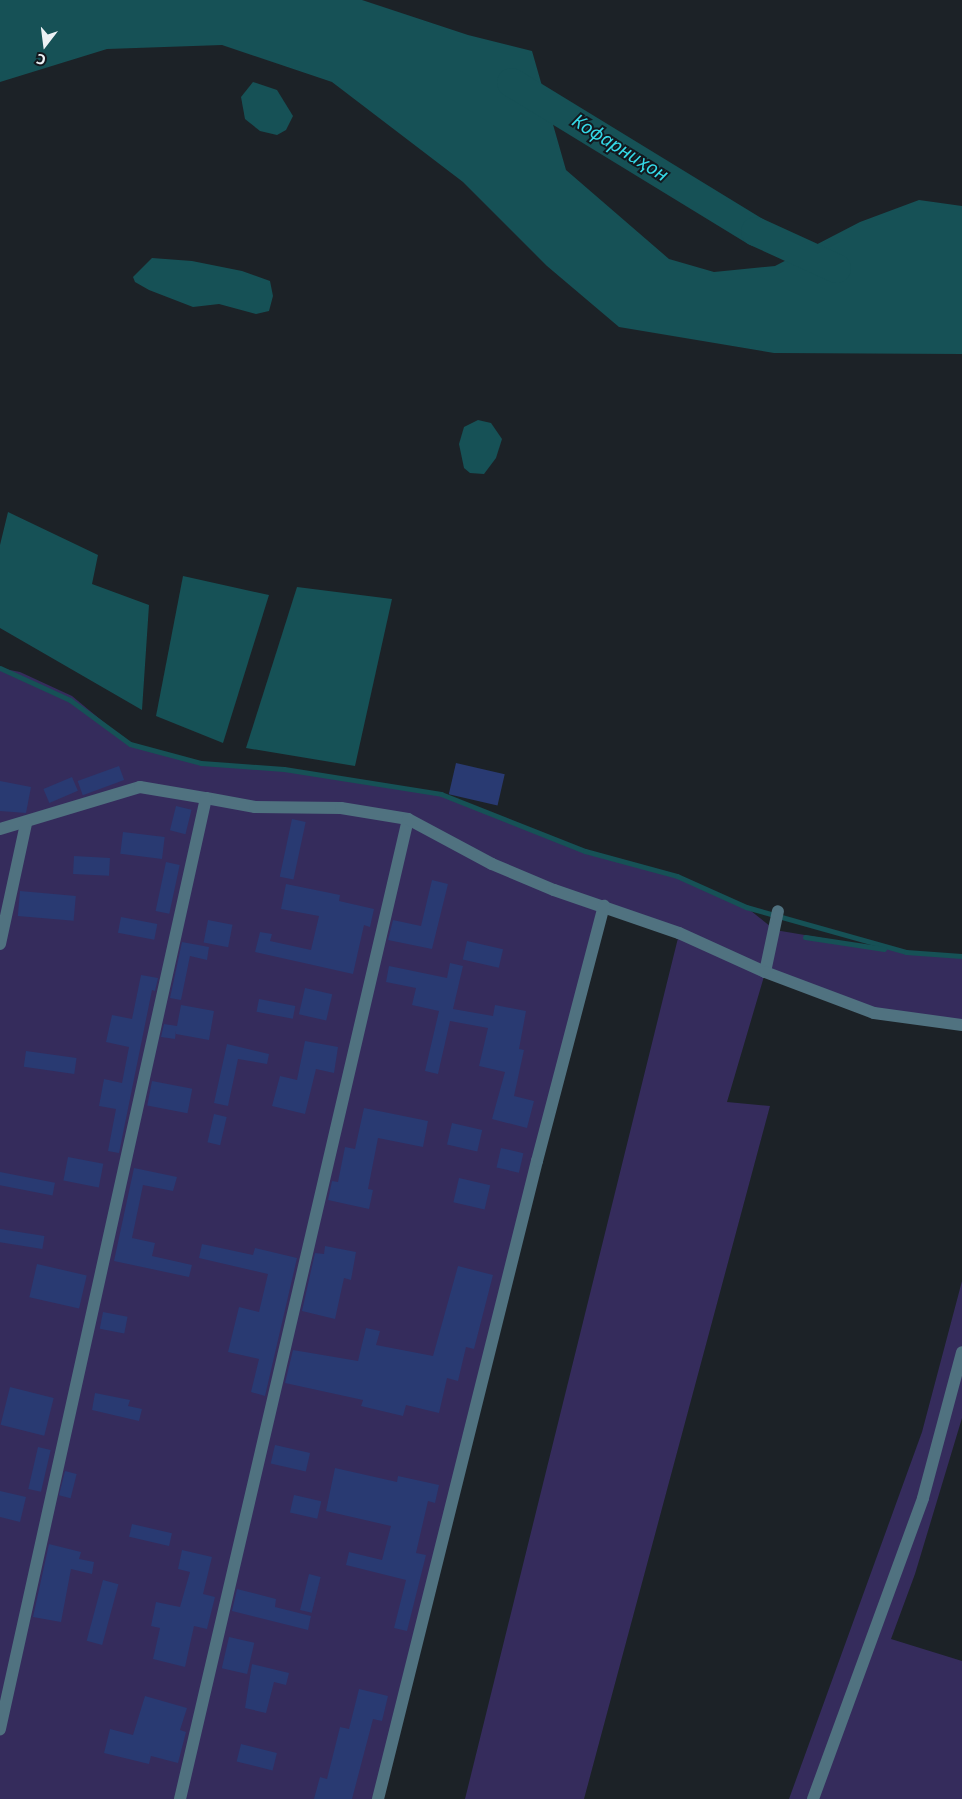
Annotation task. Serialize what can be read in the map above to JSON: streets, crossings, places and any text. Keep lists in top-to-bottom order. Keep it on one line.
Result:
{"water":["Кофарниҳон"],"north":"bottom"}
